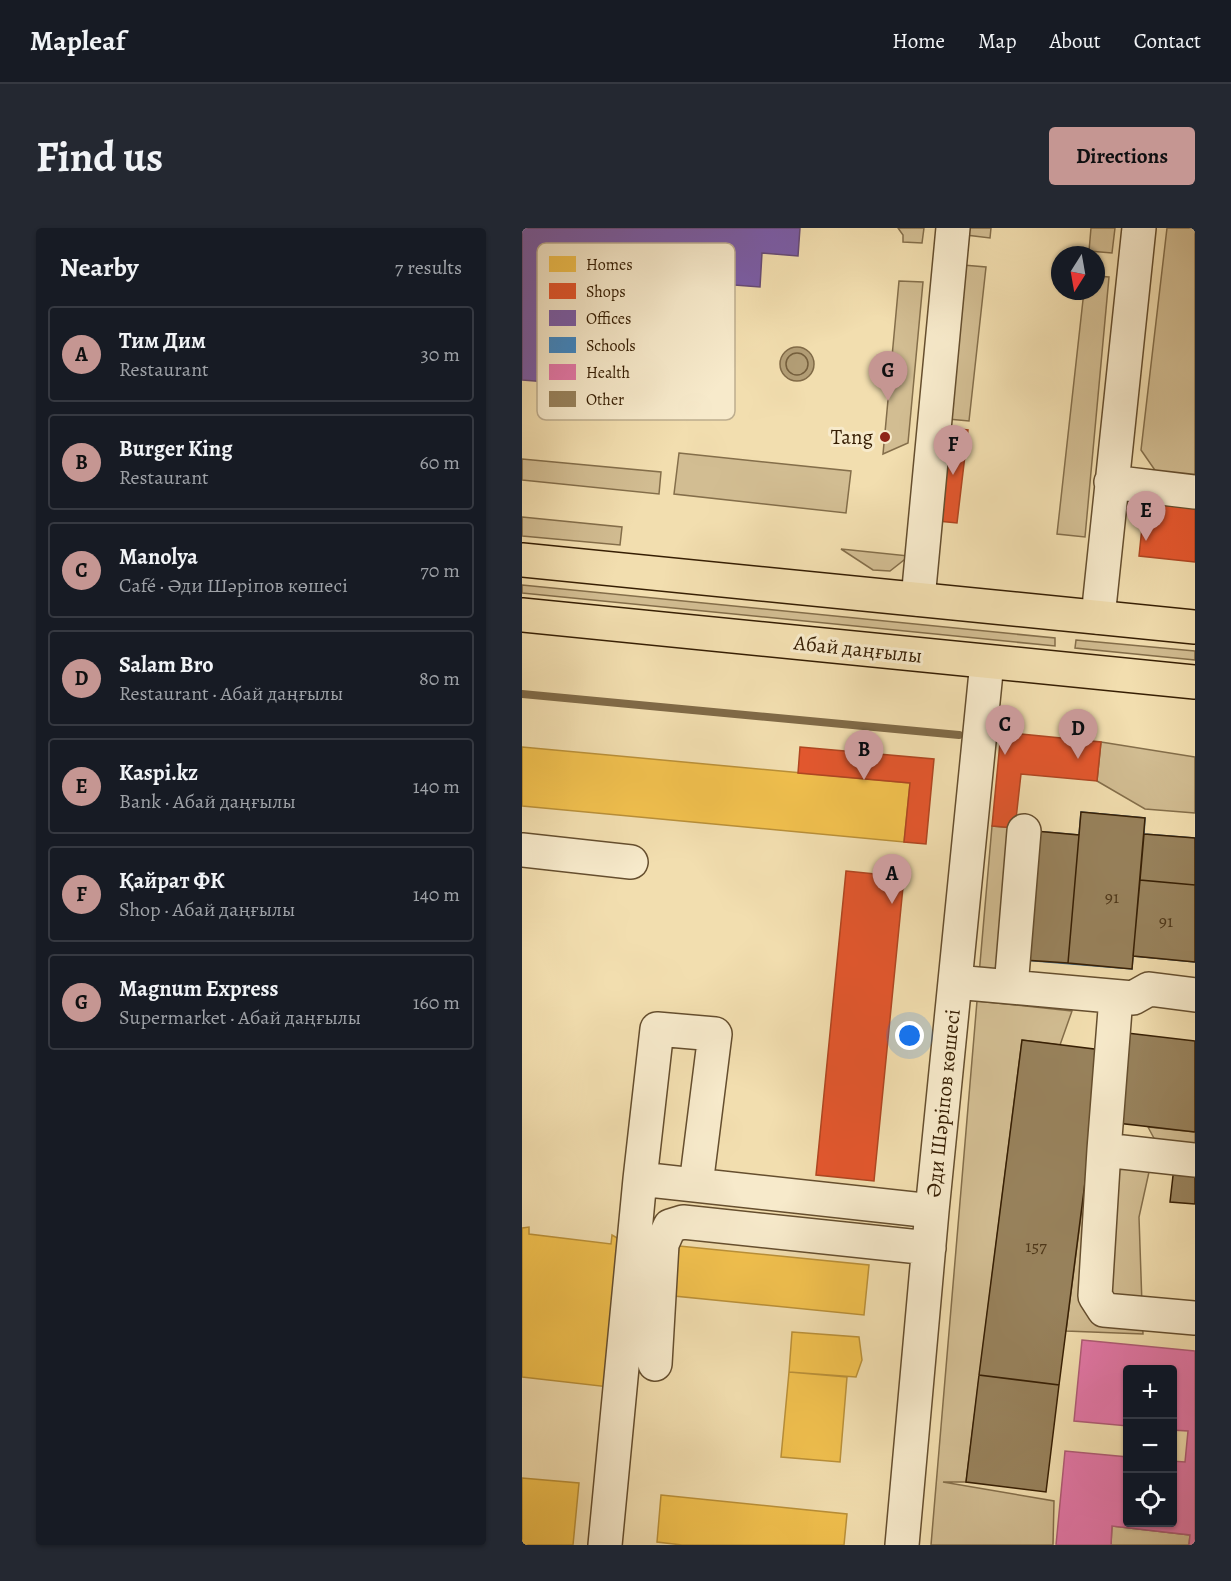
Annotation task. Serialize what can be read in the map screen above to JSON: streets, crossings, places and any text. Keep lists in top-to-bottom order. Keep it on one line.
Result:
{"streets":{"main road":["Абай даңғылы"],"street":["Әди Шәріпов көшесі"]},"crossings":[["Абай даңғылы","Әди Шәріпов көшесі"]],"places":["Tang"],"house_numbers":["91","91","157"],"legend":["Homes","Shops","Offices","Schools","Health","Other"],"north":"bottom","page":{"header":"Mapleaf","nav":["Home","Map","About","Contact"],"buttons":"Directions","title":"Find us","heading":["Nearby","7 results"],"list":[{"mark":"A","name":"Тим Дим","note":"Restaurant","value":"30 m"},{"mark":"B","name":"Burger King","note":"Restaurant","value":"60 m"},{"mark":"C","name":"Manolya","note":"Café · Әди Шәріпов көшесі","value":"70 m"},{"mark":"D","name":"Salam Bro","note":"Restaurant · Абай даңғылы","value":"80 m"},{"mark":"E","name":"Kaspi.kz","note":"Bank · Абай даңғылы","value":"140 m"},{"mark":"F","name":"Қайрат ФК","note":"Shop · Абай даңғылы","value":"140 m"},{"mark":"G","name":"Magnum Express","note":"Supermarket · Абай даңғылы","value":"160 m"}],"pins":["G","F","E","C","D","B","A"],"map_buttons":["+","−"]}}
